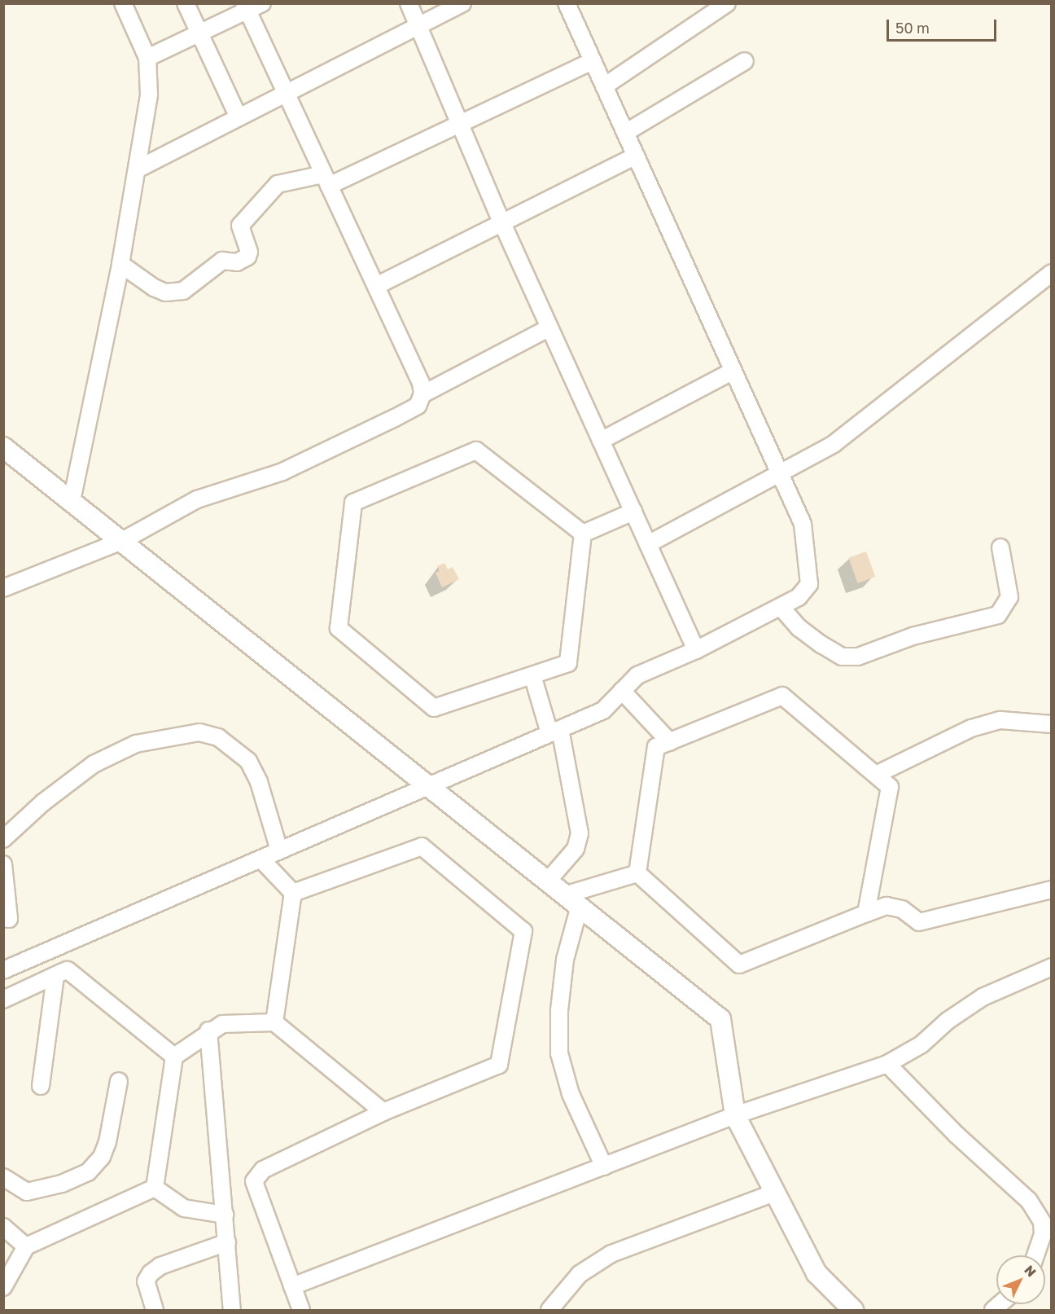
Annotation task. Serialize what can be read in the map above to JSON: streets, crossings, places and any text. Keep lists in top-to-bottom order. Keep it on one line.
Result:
{"scale_bar":"50 m","north":"top right"}
